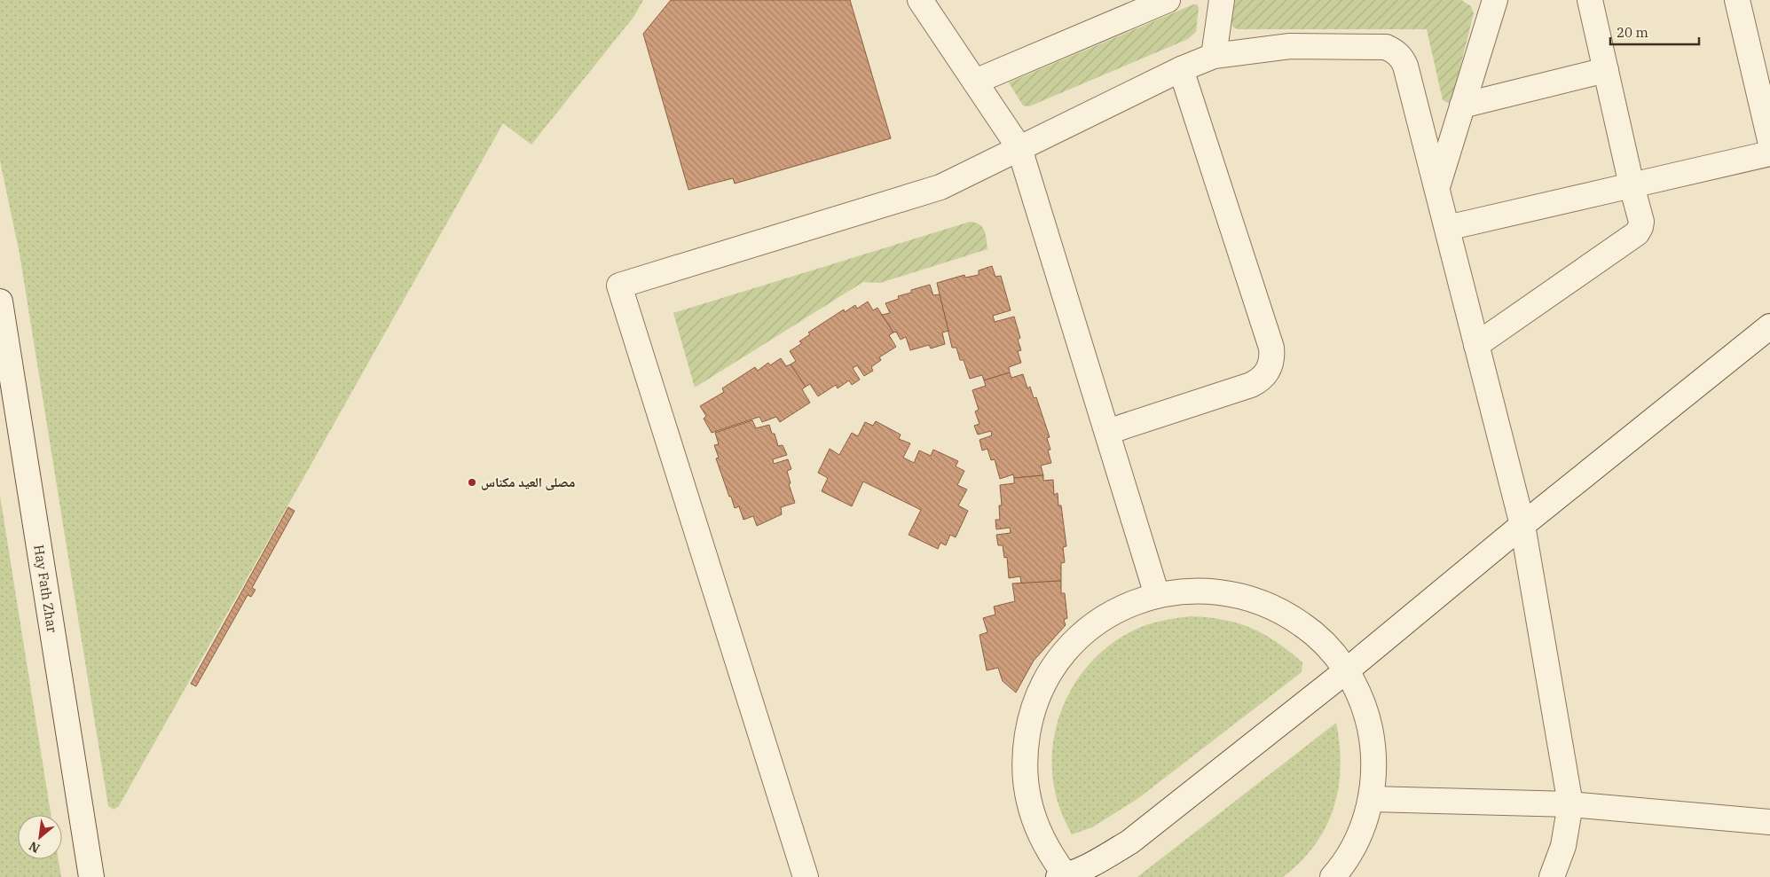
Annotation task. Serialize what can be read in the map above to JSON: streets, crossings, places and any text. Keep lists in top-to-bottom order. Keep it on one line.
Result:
{"streets":{"street":["Hay Fath Zhar"]},"places":["مصلى العيد مكناس"],"scale_bar":"20 m","north":"bottom left"}
